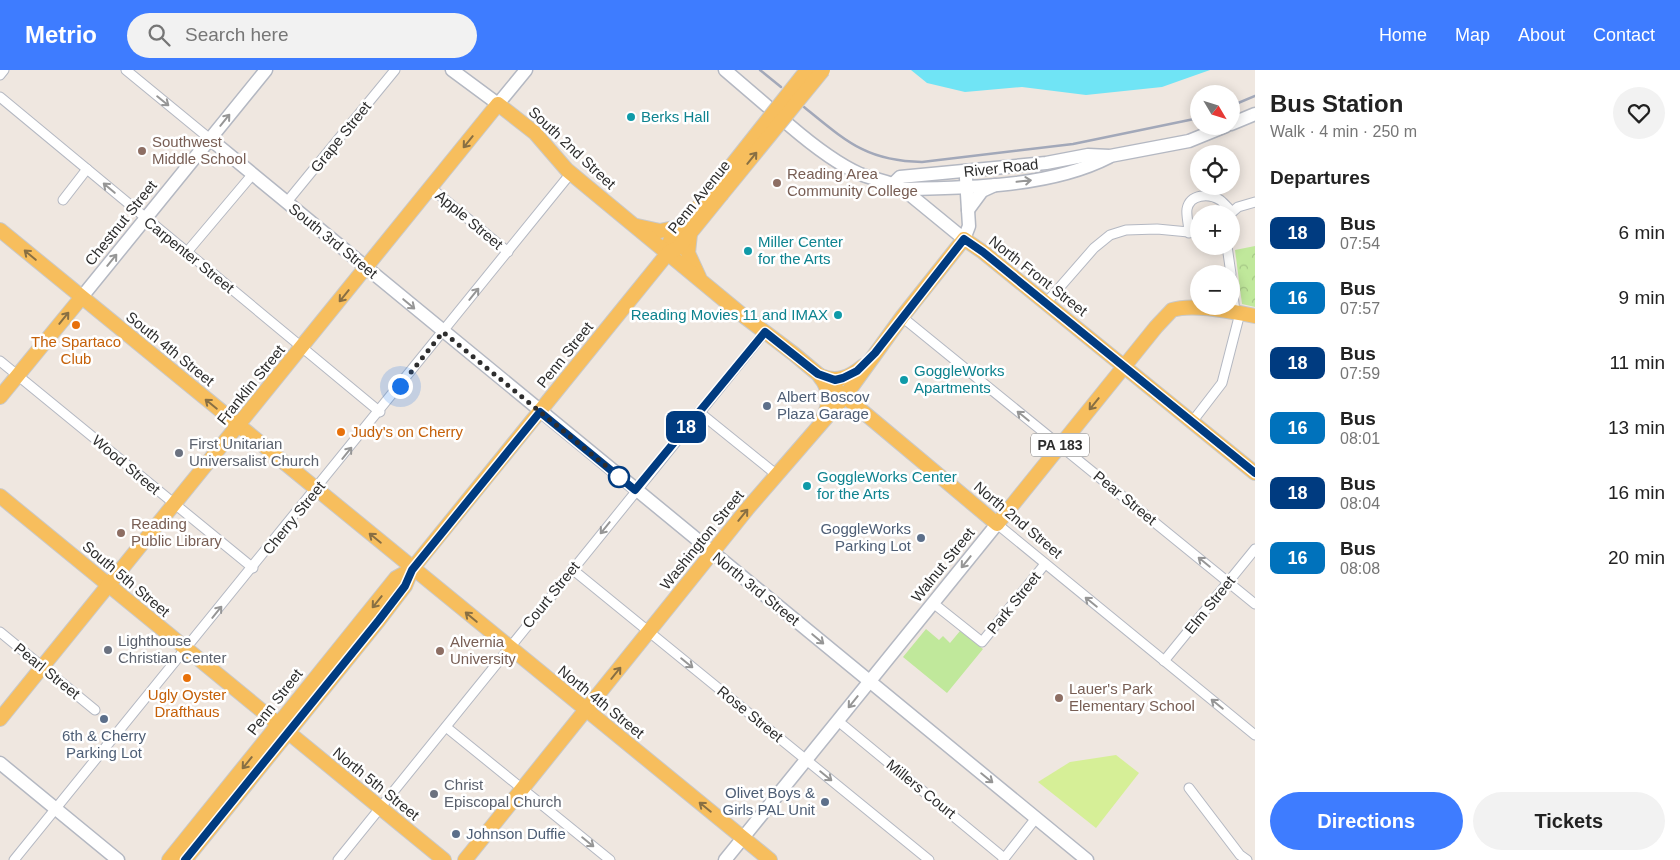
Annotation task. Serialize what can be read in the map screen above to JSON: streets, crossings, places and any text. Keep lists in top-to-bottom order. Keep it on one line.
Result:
{"streets":{"main road":["South 2nd Street","Penn Avenue","Chestnut Street","North Front Street","South 4th Street","Penn Street","Franklin Street","PA 183","North 2nd Street","Washington Street","Walnut Street","South 5th Street","North 4th Street","North 5th Street"],"street":["Grape Street","River Road","Apple Street","South 3rd Street","Carpenter Street","Wood Street","Pear Street","Cherry Street","North 3rd Street","Court Street","Park Street","Elm Street","Pearl Street","Rose Street","Millers Court"]},"crossings":[["Grape Street","South 3rd Street"],["South 2nd Street","Penn Avenue"],["South 2nd Street","Penn Street"],["South 2nd Street","Franklin Street"],["South 2nd Street","Cherry Street"],["South 2nd Street","North 2nd Street"],["River Road","North Front Street"],["Penn Avenue","Penn Street"],["Penn Avenue","North 2nd Street"],["Apple Street","Franklin Street"],["Apple Street","Cherry Street"],["Chestnut Street","South 3rd Street"],["Chestnut Street","Carpenter Street"],["Chestnut Street","South 4th Street"],["Chestnut Street","Wood Street"],["South 3rd Street","Penn Street"],["South 3rd Street","Franklin Street"],["South 3rd Street","Cherry Street"],["South 3rd Street","North 3rd Street"],["Carpenter Street","Franklin Street"],["Carpenter Street","Cherry Street"],["North Front Street","Washington Street"],["North Front Street","Walnut Street"],["South 4th Street","Penn Street"],["South 4th Street","Franklin Street"],["South 4th Street","Cherry Street"],["South 4th Street","North 4th Street"],["Penn Street","North 2nd Street"],["Penn Street","South 5th Street"],["Penn Street","North 3rd Street"],["Penn Street","North 4th Street"],["Penn Street","North 5th Street"],["Franklin Street","Wood Street"],["Franklin Street","South 5th Street"],["Franklin Street","Pearl Street"],["Wood Street","Cherry Street"],["Pear Street","Washington Street"],["Pear Street","Walnut Street"],["Pear Street","Elm Street"],["Cherry Street","South 5th Street"],["North 2nd Street","Washington Street"],["North 2nd Street","Walnut Street"],["North 2nd Street","Court Street"],["North 2nd Street","Park Street"],["North 2nd Street","Elm Street"],["Washington Street","North 3rd Street"],["Washington Street","North 4th Street"],["Washington Street","Rose Street"],["Walnut Street","North 3rd Street"],["Walnut Street","Park Street"],["Walnut Street","North 4th Street"],["Walnut Street","Rose Street"],["Walnut Street","Millers Court"],["South 5th Street","North 5th Street"],["North 3rd Street","Court Street"],["Court Street","North 4th Street"],["Court Street","Rose Street"],["Court Street","North 5th Street"]],"one_way":["Chestnut Street","South 3rd Street","South 4th Street","Pear Street","Cherry Street","North 2nd Street","North 3rd Street","North 4th Street","Rose Street"],"places":["Berks Hall","Southwest Middle School","Reading Area Community College","Miller Center for the Arts","Reading Movies 11 and IMAX","The Spartaco Club","GoggleWorks Apartments","Albert Boscov Plaza Garage","Judy's on Cherry","First Unitarian Universalist Church","GoggleWorks Center for the Arts","Reading Public Library","GoggleWorks Parking Lot","Lighthouse Christian Center","Alvernia University","Ugly Oyster Drafthaus","Lauer's Park Elementary School","6th & Cherry Parking Lot","Christ Episcopal Church","Olivet Boys & Girls PAL Unit","Johnson Duffie"],"lines":["bus line 18"],"north":"bottom right","page":{"header":"Metrio","search":"Search here","nav":["Home","Map","About","Contact"],"on_map":"18","heading":[["Bus Station","Walk · 4 min · 250 m"],"Departures"],"map_buttons":["+","−"],"list":[{"mark":"18","name":"Bus","note":"07:54","value":"6 min"},{"mark":"16","name":"Bus","note":"07:57","value":"9 min"},{"mark":"18","name":"Bus","note":"07:59","value":"11 min"},{"mark":"16","name":"Bus","note":"08:01","value":"13 min"},{"mark":"18","name":"Bus","note":"08:04","value":"16 min"},{"mark":"16","name":"Bus","note":"08:08","value":"20 min"}],"buttons":["Directions","Tickets"]}}
